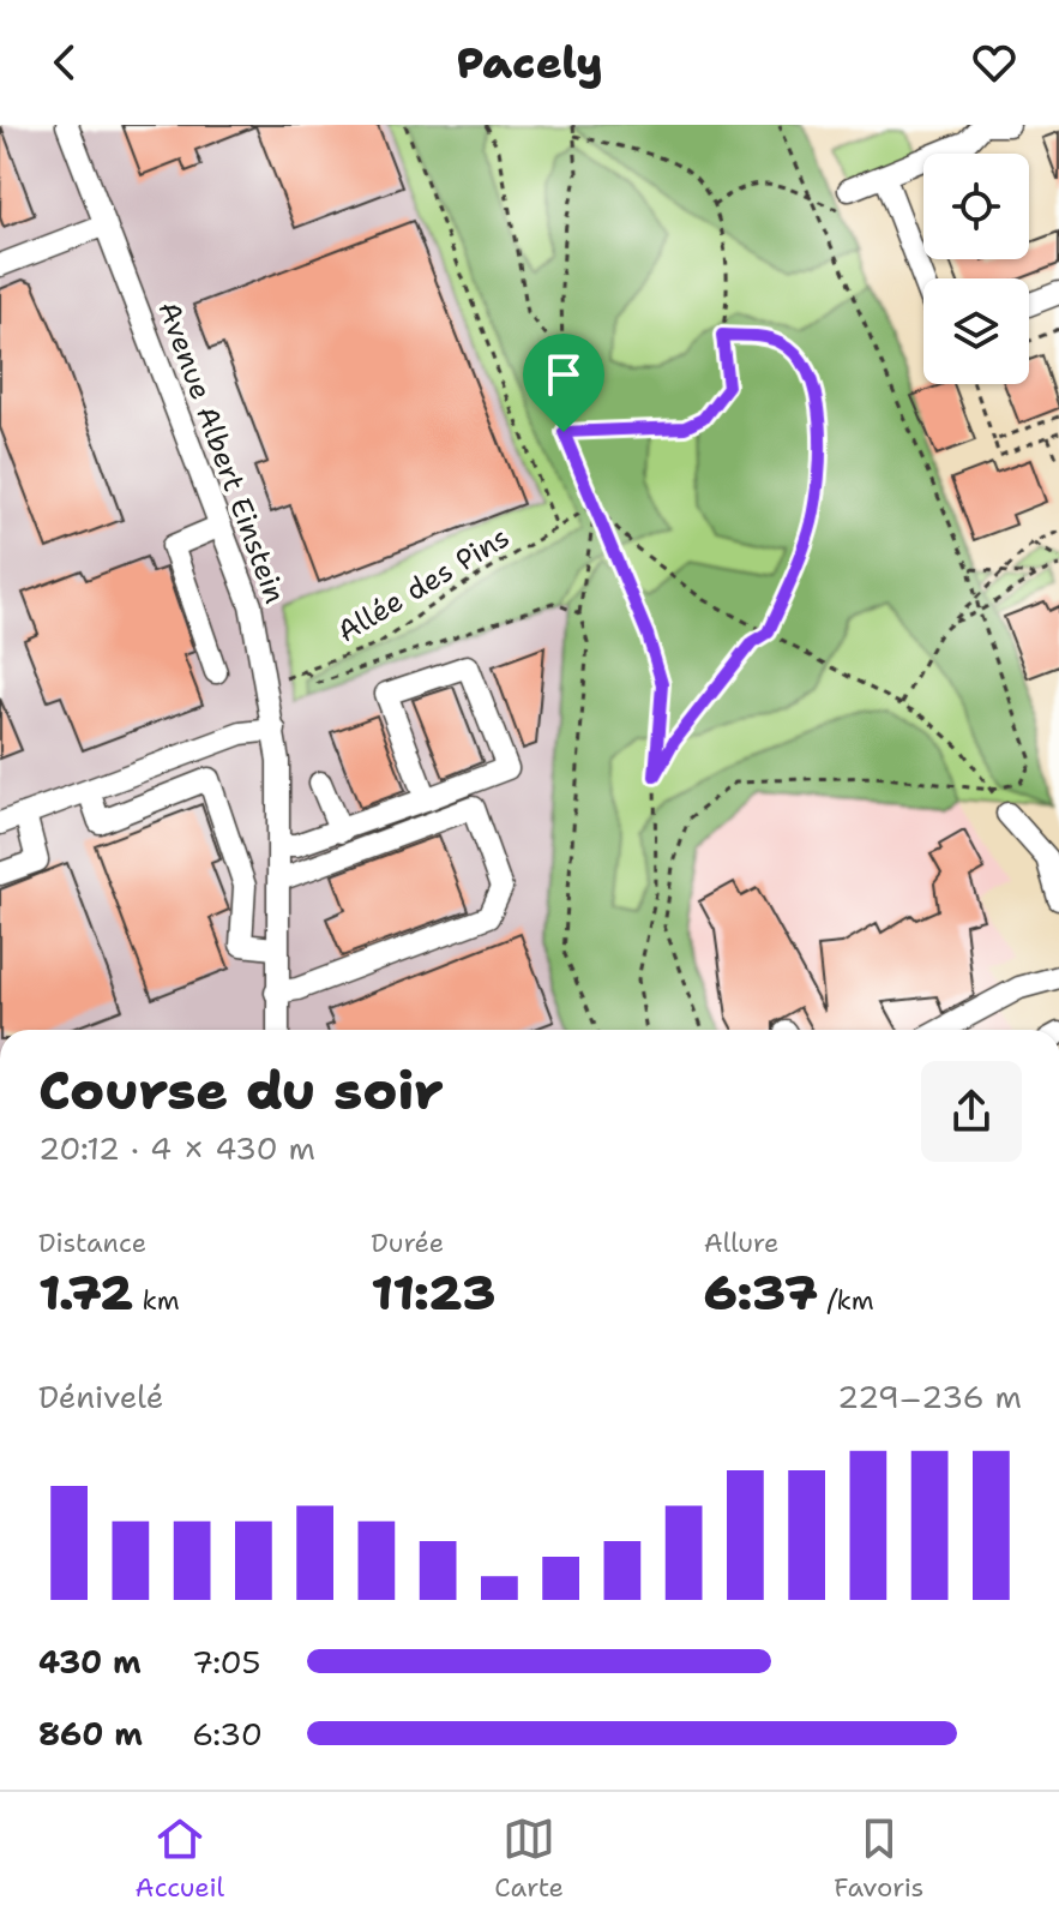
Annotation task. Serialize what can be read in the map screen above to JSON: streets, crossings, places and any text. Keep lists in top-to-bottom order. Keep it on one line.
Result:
{"streets":{"street":["Avenue Albert Einstein"],"path":["Allée des Pins"]},"crossings":[["Avenue Albert Einstein","Allée des Pins"]],"page":{"header":"Pacely","heading":["Course du soir","20:12 · 4 × 430 m"],"stats":[["Distance","1.72 km"],["Durée","11:23"],["Allure","6:37 /km"]],"chart":["Dénivelé","229–236 m"],"list":[{"name":"430 m","note":"7:05"},{"name":"860 m","note":"6:30"}],"tabs":["Accueil","Carte","Favoris"]}}
